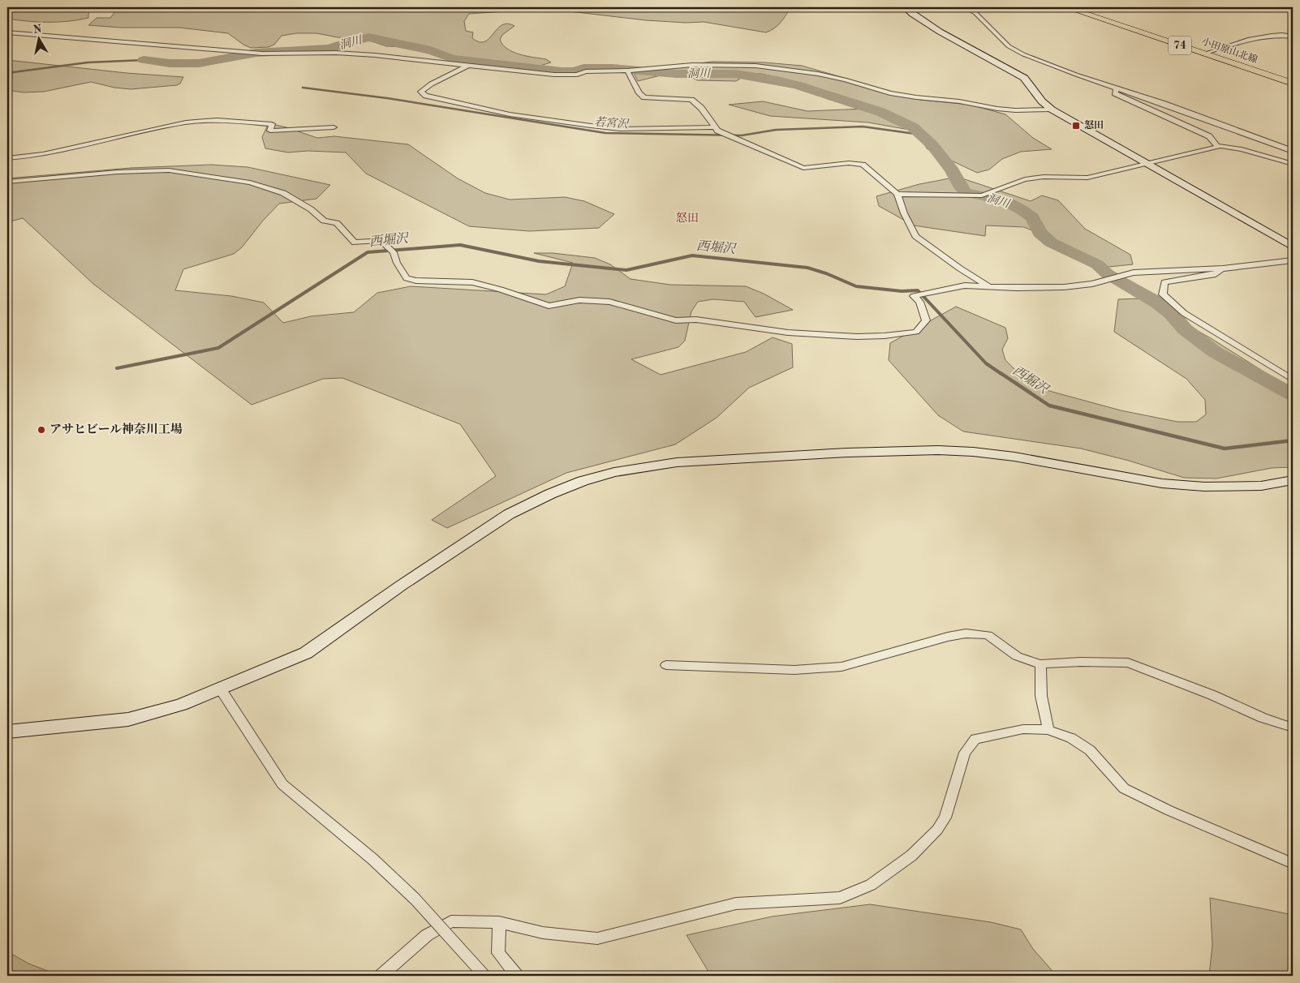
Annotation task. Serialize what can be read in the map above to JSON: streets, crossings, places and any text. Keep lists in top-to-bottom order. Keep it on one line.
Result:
{"streets":{"main road":["74","小田原山北線"]},"districts":["怒田"],"water":["洞川","若宮沢","西堀沢"],"places":{"transit":["怒田"],"other":["アサヒビール神奈川工場"]},"north":"top"}
